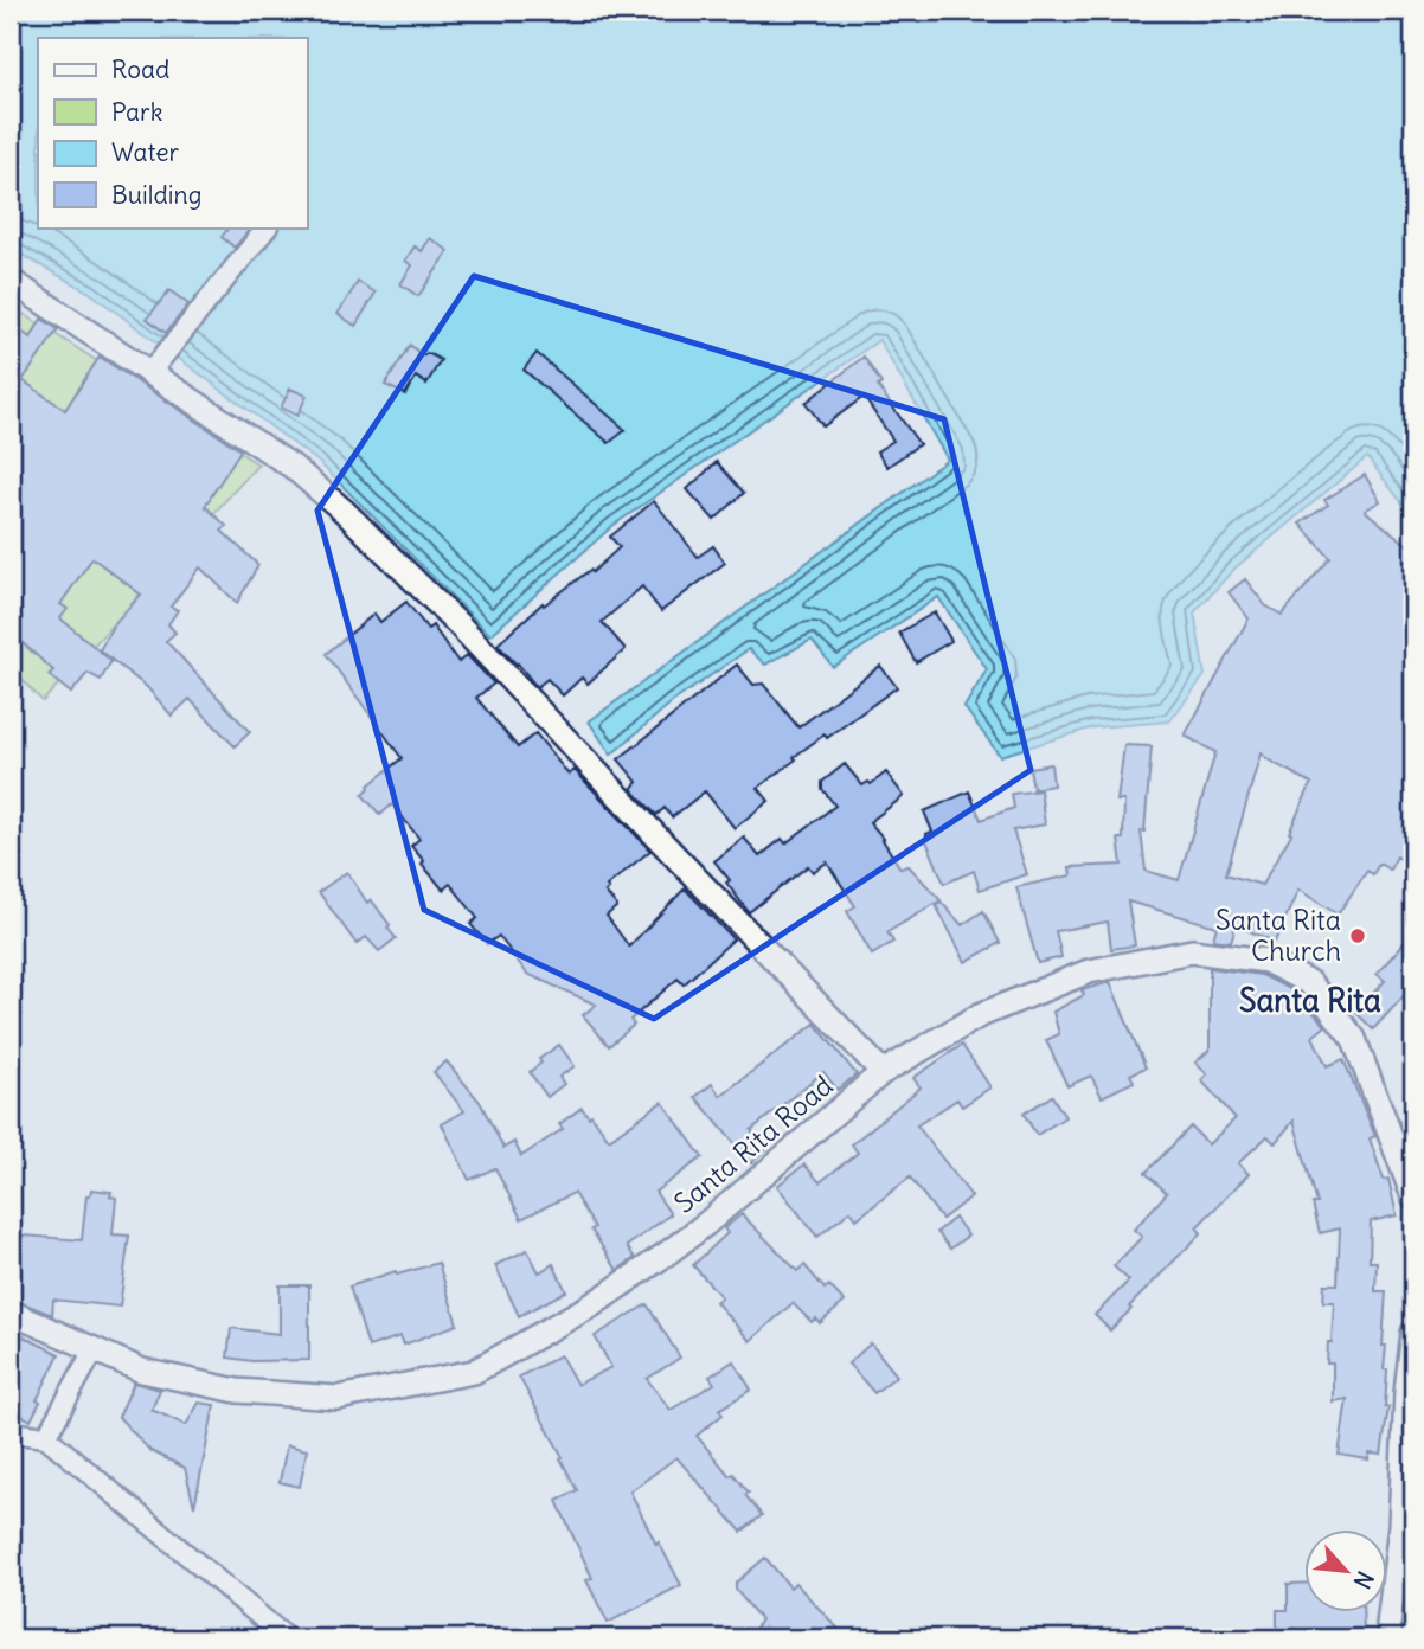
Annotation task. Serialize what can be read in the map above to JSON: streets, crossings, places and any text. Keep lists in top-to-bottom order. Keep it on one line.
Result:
{"streets":{"street":["Santa Rita Road"]},"districts":["Santa Rita"],"places":["Santa Rita Church"],"legend":["Road","Park","Water","Building"],"north":"bottom right"}
